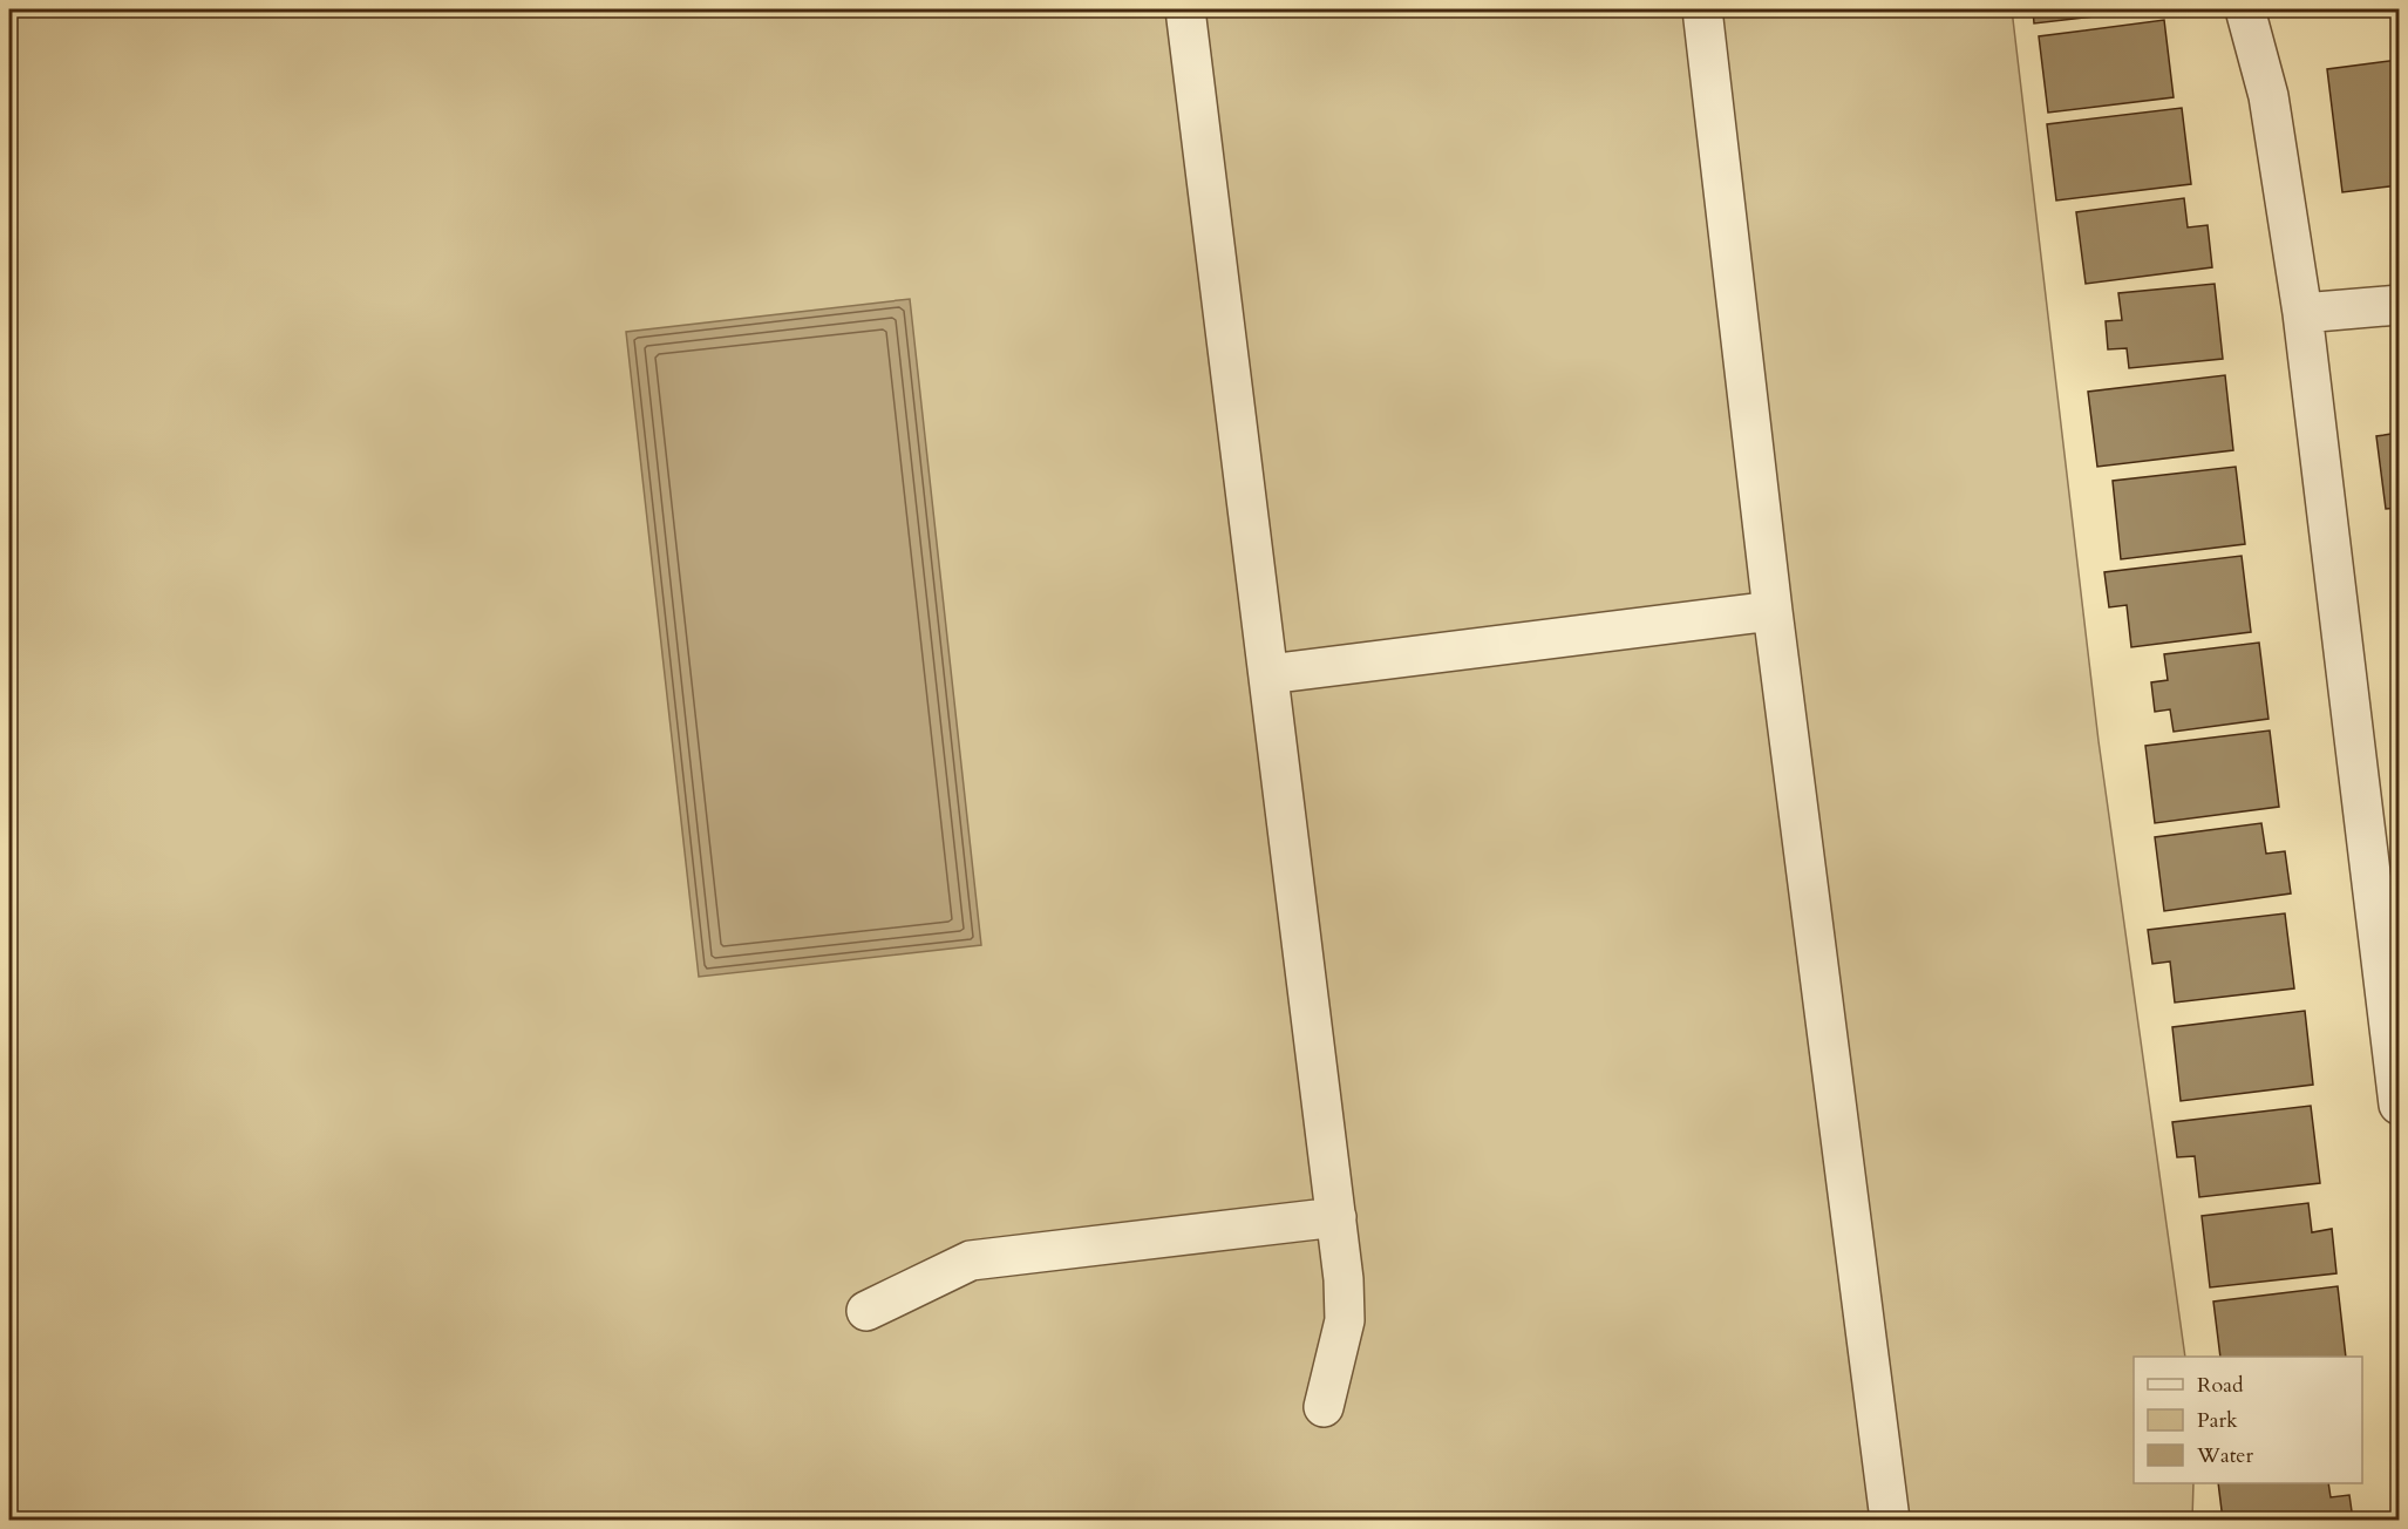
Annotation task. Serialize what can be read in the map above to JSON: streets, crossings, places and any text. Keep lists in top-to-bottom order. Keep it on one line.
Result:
{"legend":["Road","Park","Water"]}
